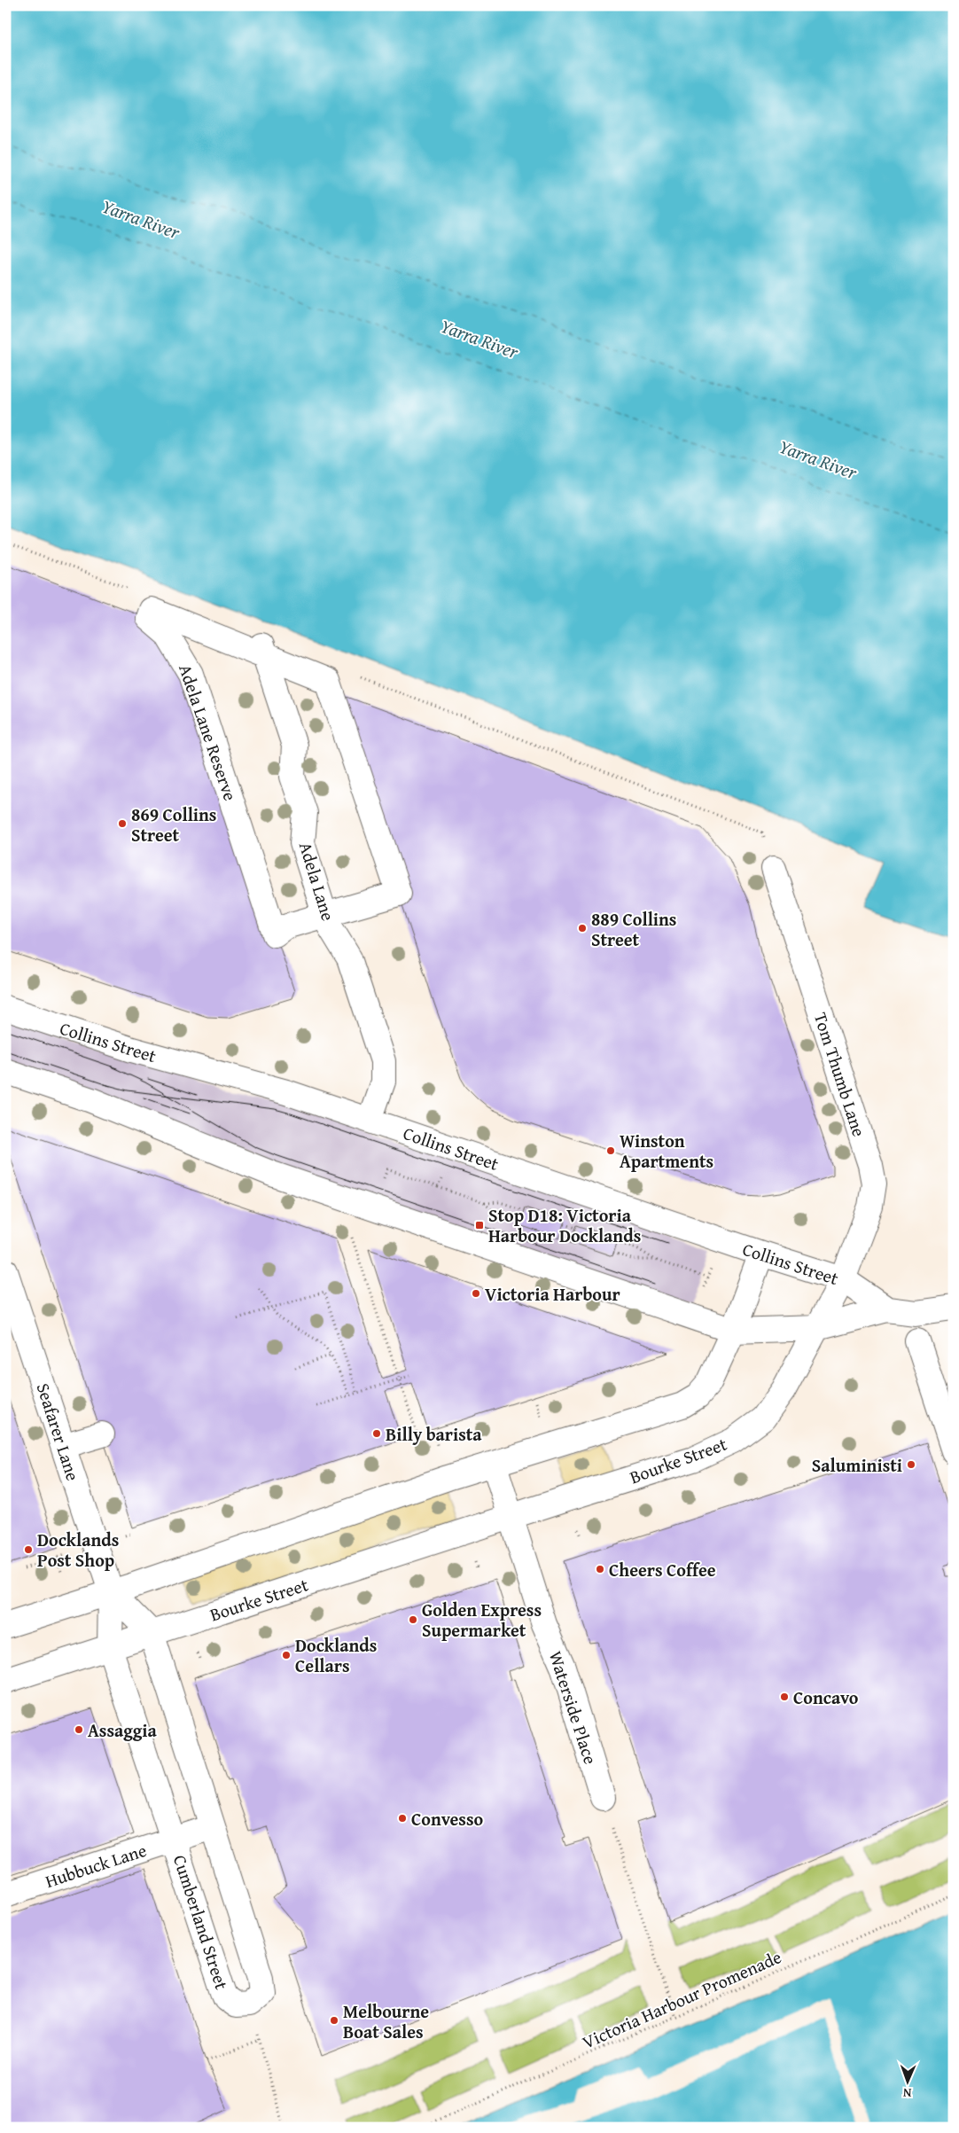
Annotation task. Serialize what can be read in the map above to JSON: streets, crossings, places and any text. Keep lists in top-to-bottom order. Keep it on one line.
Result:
{"streets":{"street":["Adela Lane Reserve","Adela Lane","Collins Street","Tom Thumb Lane","Seafarer Lane","Bourke Street","Waterside Place","Hubbuck Lane","Cumberland Street"],"path":["Victoria Harbour Promenade"]},"crossings":[["Adela Lane Reserve","Adela Lane"],["Adela Lane","Collins Street"],["Collins Street","Tom Thumb Lane"],["Collins Street","Bourke Street"],["Tom Thumb Lane","Bourke Street"],["Seafarer Lane","Cumberland Street"],["Bourke Street","Waterside Place"],["Bourke Street","Cumberland Street"],["Hubbuck Lane","Cumberland Street"]],"water":["Yarra River"],"places":{"other":["869 Collins Street","889 Collins Street","Winston Apartments","Victoria Harbour","Billy barista","Saluministi","Docklands Post Shop","Cheers Coffee","Golden Express Supermarket","Docklands Cellars","Concavo","Assaggia","Convesso","Melbourne Boat Sales"],"transit":["Stop D18: Victoria Harbour Docklands"]},"north":"bottom"}
